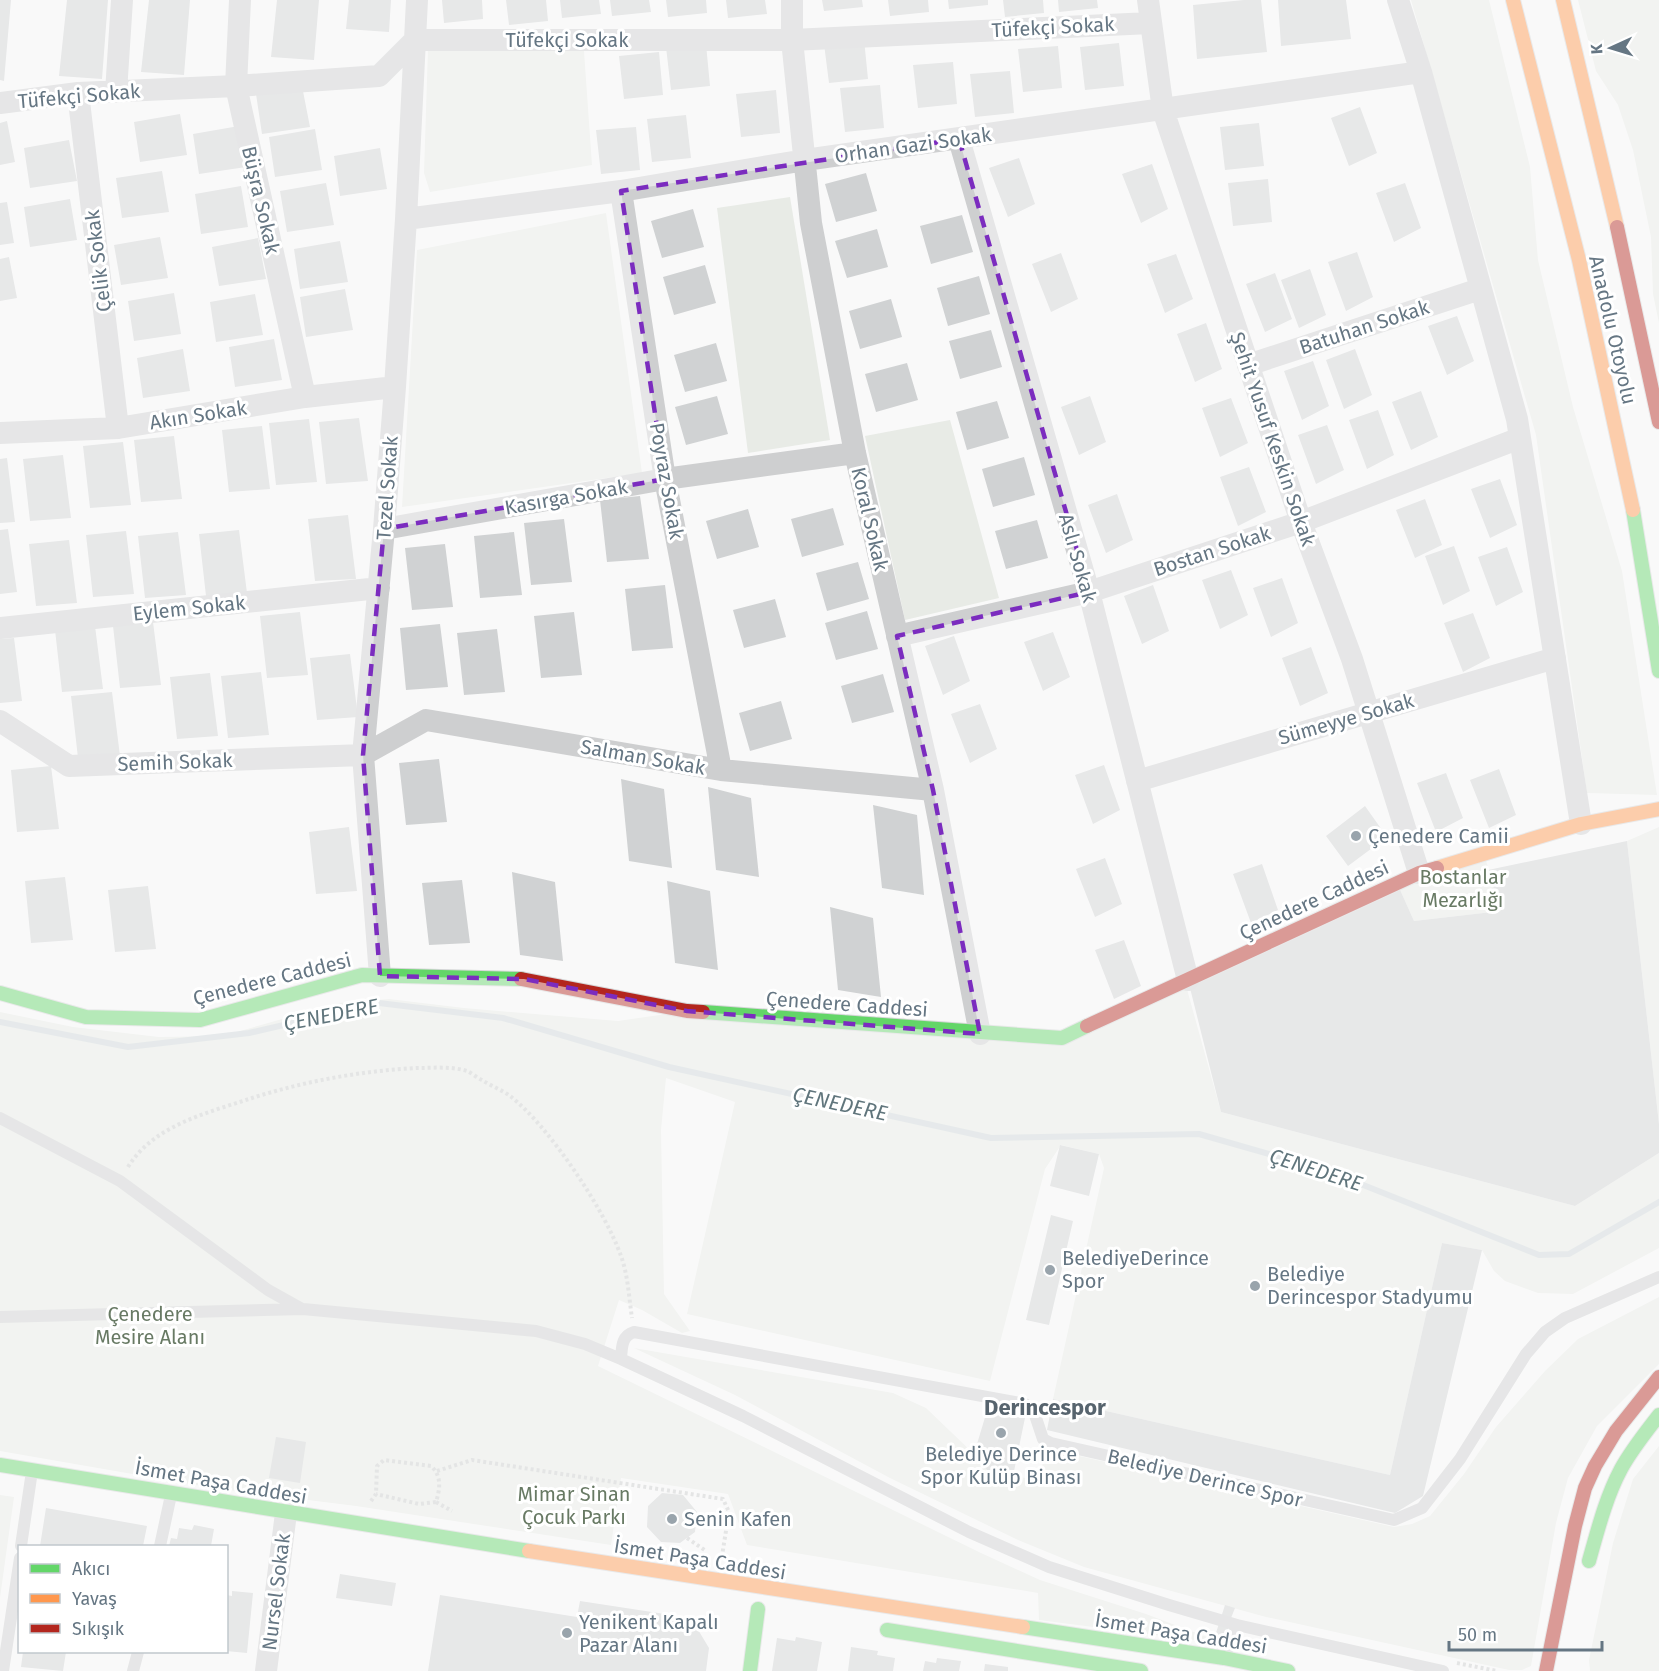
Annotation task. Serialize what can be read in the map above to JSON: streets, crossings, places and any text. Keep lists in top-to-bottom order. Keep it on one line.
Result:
{"streets":{"main road":["Anadolu Otoyolu","Çenedere Caddesi","İsmet Paşa Caddesi"],"street":["Tüfekçi Sokak","Orhan Gazi Sokak","Büşra Sokak","Çelik Sokak","Batuhan Sokak","Akın Sokak","Şehit Yusuf Keskin Sokak","Poyraz Sokak","Tezel Sokak","Kasırga Sokak","Koral Sokak","Bostan Sokak","Aslı Sokak","Eylem Sokak","Sümeyye Sokak","Salman Sokak","Semih Sokak","Nursel Sokak"],"lane":["Belediye Derince Spor"]},"crossings":[["Tüfekçi Sokak","Büşra Sokak"],["Tüfekçi Sokak","Çelik Sokak"],["Tüfekçi Sokak","Şehit Yusuf Keskin Sokak"],["Tüfekçi Sokak","Tezel Sokak"],["Tüfekçi Sokak","Koral Sokak"],["Orhan Gazi Sokak","Şehit Yusuf Keskin Sokak"],["Orhan Gazi Sokak","Poyraz Sokak"],["Orhan Gazi Sokak","Tezel Sokak"],["Orhan Gazi Sokak","Koral Sokak"],["Orhan Gazi Sokak","Aslı Sokak"],["Büşra Sokak","Akın Sokak"],["Çelik Sokak","Akın Sokak"],["Batuhan Sokak","Şehit Yusuf Keskin Sokak"],["Akın Sokak","Tezel Sokak"],["Şehit Yusuf Keskin Sokak","Bostan Sokak"],["Şehit Yusuf Keskin Sokak","Sümeyye Sokak"],["Şehit Yusuf Keskin Sokak","Çenedere Caddesi"],["Poyraz Sokak","Kasırga Sokak"],["Poyraz Sokak","Salman Sokak"],["Tezel Sokak","Kasırga Sokak"],["Tezel Sokak","Eylem Sokak"],["Tezel Sokak","Salman Sokak"],["Tezel Sokak","Semih Sokak"],["Tezel Sokak","Çenedere Caddesi"],["Kasırga Sokak","Koral Sokak"],["Koral Sokak","Bostan Sokak"],["Koral Sokak","Salman Sokak"],["Koral Sokak","Çenedere Caddesi"],["Bostan Sokak","Aslı Sokak"],["Aslı Sokak","Sümeyye Sokak"],["Aslı Sokak","Çenedere Caddesi"],["Salman Sokak","Semih Sokak"],["İsmet Paşa Caddesi","Nursel Sokak"]],"districts":["Derincespor"],"water":["ÇENEDERE"],"parks":["Bostanlar Mezarlığı","Çenedere Mesire Alanı","Mimar Sinan Çocuk Parkı"],"places":["Çenedere Camii","BelediyeDerince Spor","Belediye Derincespor Stadyumu","Belediye Derince Spor Kulüp Binası","Senin Kafen","Yenikent Kapalı Pazar Alanı"],"legend":["Akıcı","Yavaş","Sıkışık"],"scale_bar":"50 m","north":"left"}
